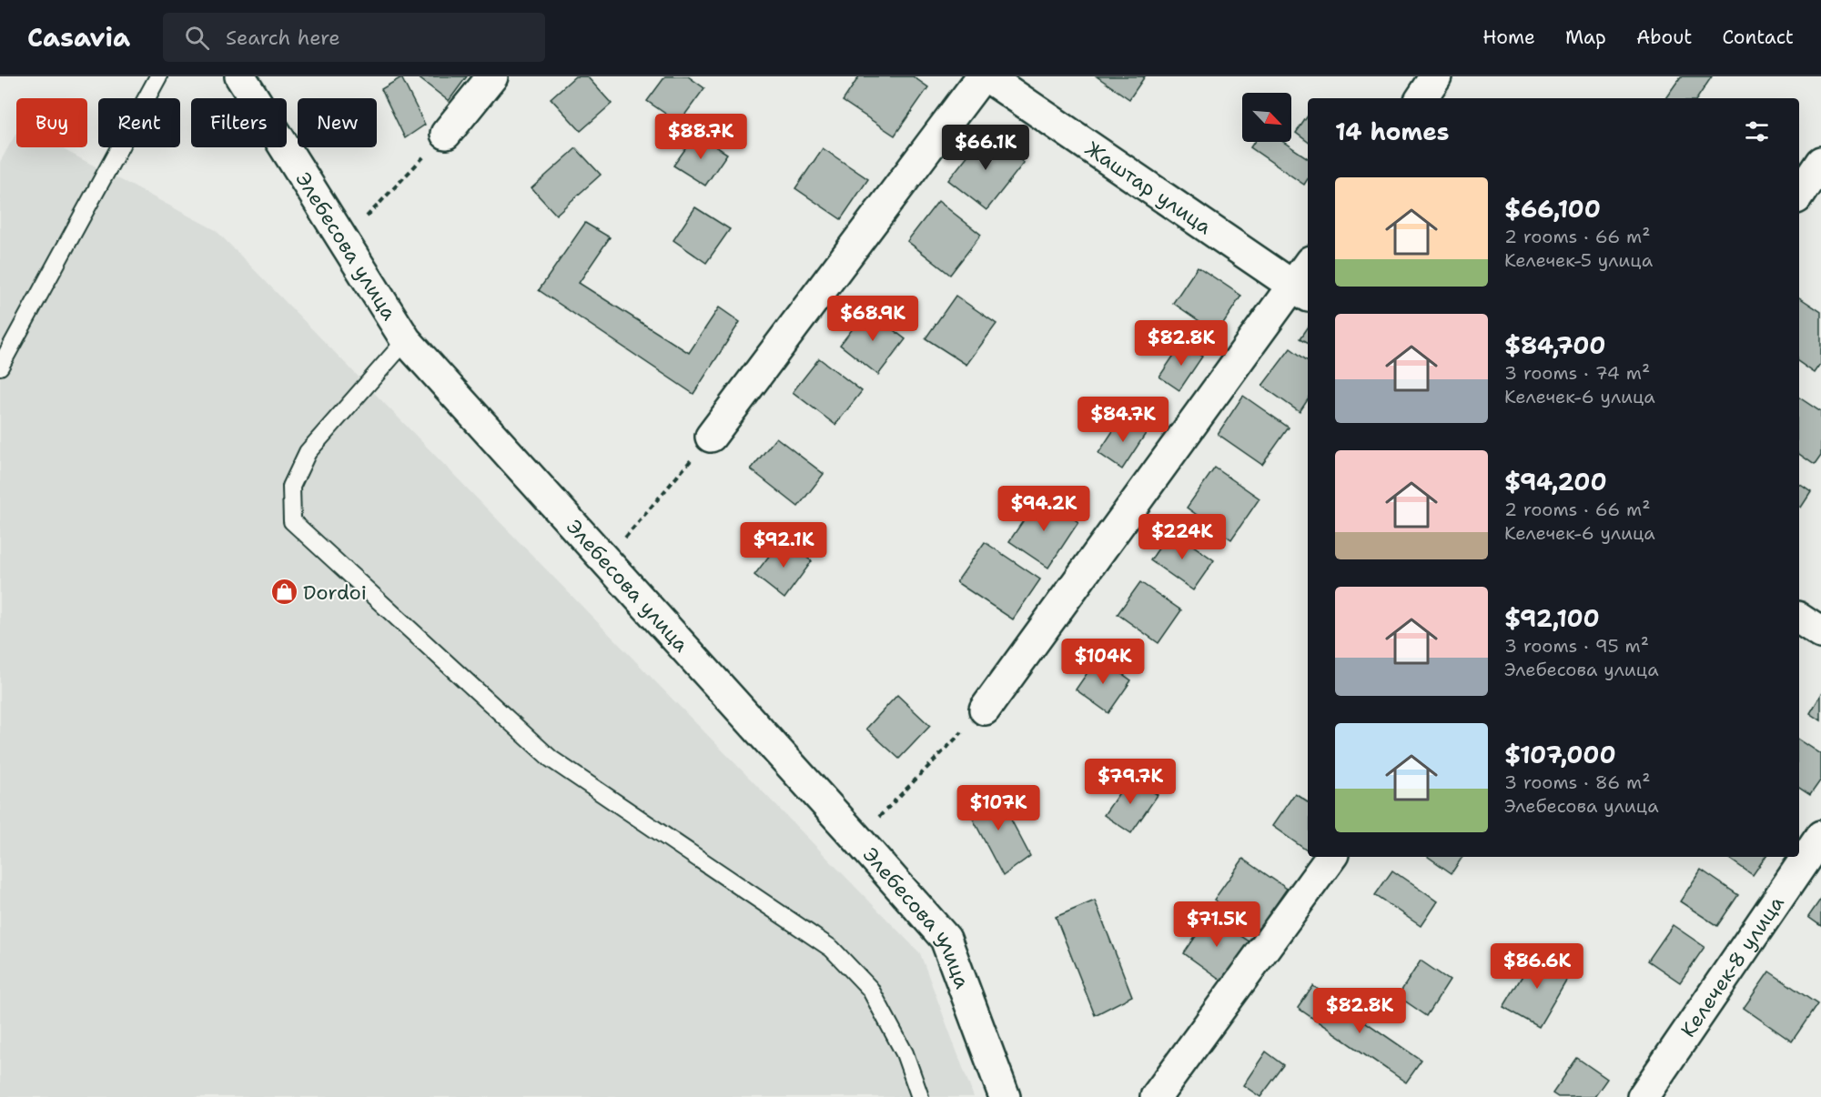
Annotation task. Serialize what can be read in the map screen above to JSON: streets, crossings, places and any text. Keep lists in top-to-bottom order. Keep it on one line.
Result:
{"streets":{"street":["Жаштар улица","Элебесова улица","Келечек-8 улица"]},"places":{"shop":["Dordoi"]},"north":"bottom right","page":{"header":"Casavia","search":"Search here","nav":["Home","Map","About","Contact"],"chip":["Buy","Rent","Filters","New"],"heading":"14 homes","price":["$88.7K","$66.1K","$68.9K","$82.8K","$84.7K","$94.2K","$224K","$92.1K","$104K","$79.7K","$107K","$71.5K","$86.6K","$82.8K"],"list":[{"name":"$66,100","note":"2 rooms · 66 m² · Келечек-5 улица"},{"name":"$84,700","note":"3 rooms · 74 m² · Келечек-6 улица"},{"name":"$94,200","note":"2 rooms · 66 m² · Келечек-6 улица"},{"name":"$92,100","note":"3 rooms · 95 m² · Элебесова улица"},{"name":"$107,000","note":"3 rooms · 86 m² · Элебесова улица"}]}}
